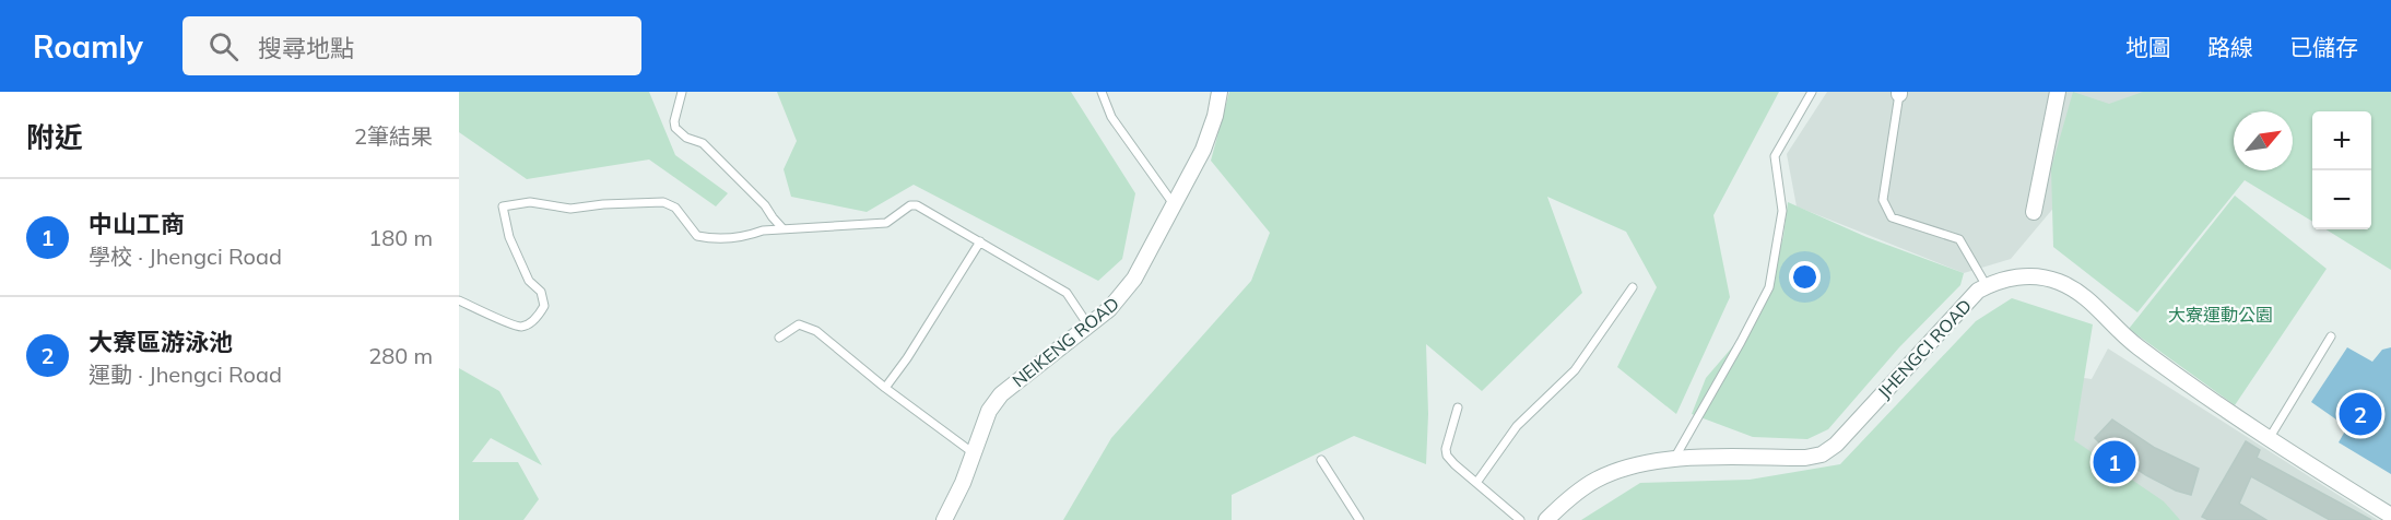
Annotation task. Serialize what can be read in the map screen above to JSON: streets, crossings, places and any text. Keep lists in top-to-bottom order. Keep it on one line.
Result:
{"streets":{"street":["NEIKENG ROAD","JHENGCI ROAD"]},"parks":["大寮運動公園"],"north":"top right","page":{"header":"Roamly","search":"搜尋地點","nav":["地圖","路線","已儲存"],"heading":["附近","2筆結果"],"map_buttons":["+","−"],"list":[{"mark":"1","name":"中山工商","note":"學校 · Jhengci Road","value":"180 m"},{"mark":"2","name":"大寮區游泳池","note":"運動 · Jhengci Road","value":"280 m"}],"pins":["2","1"]}}
